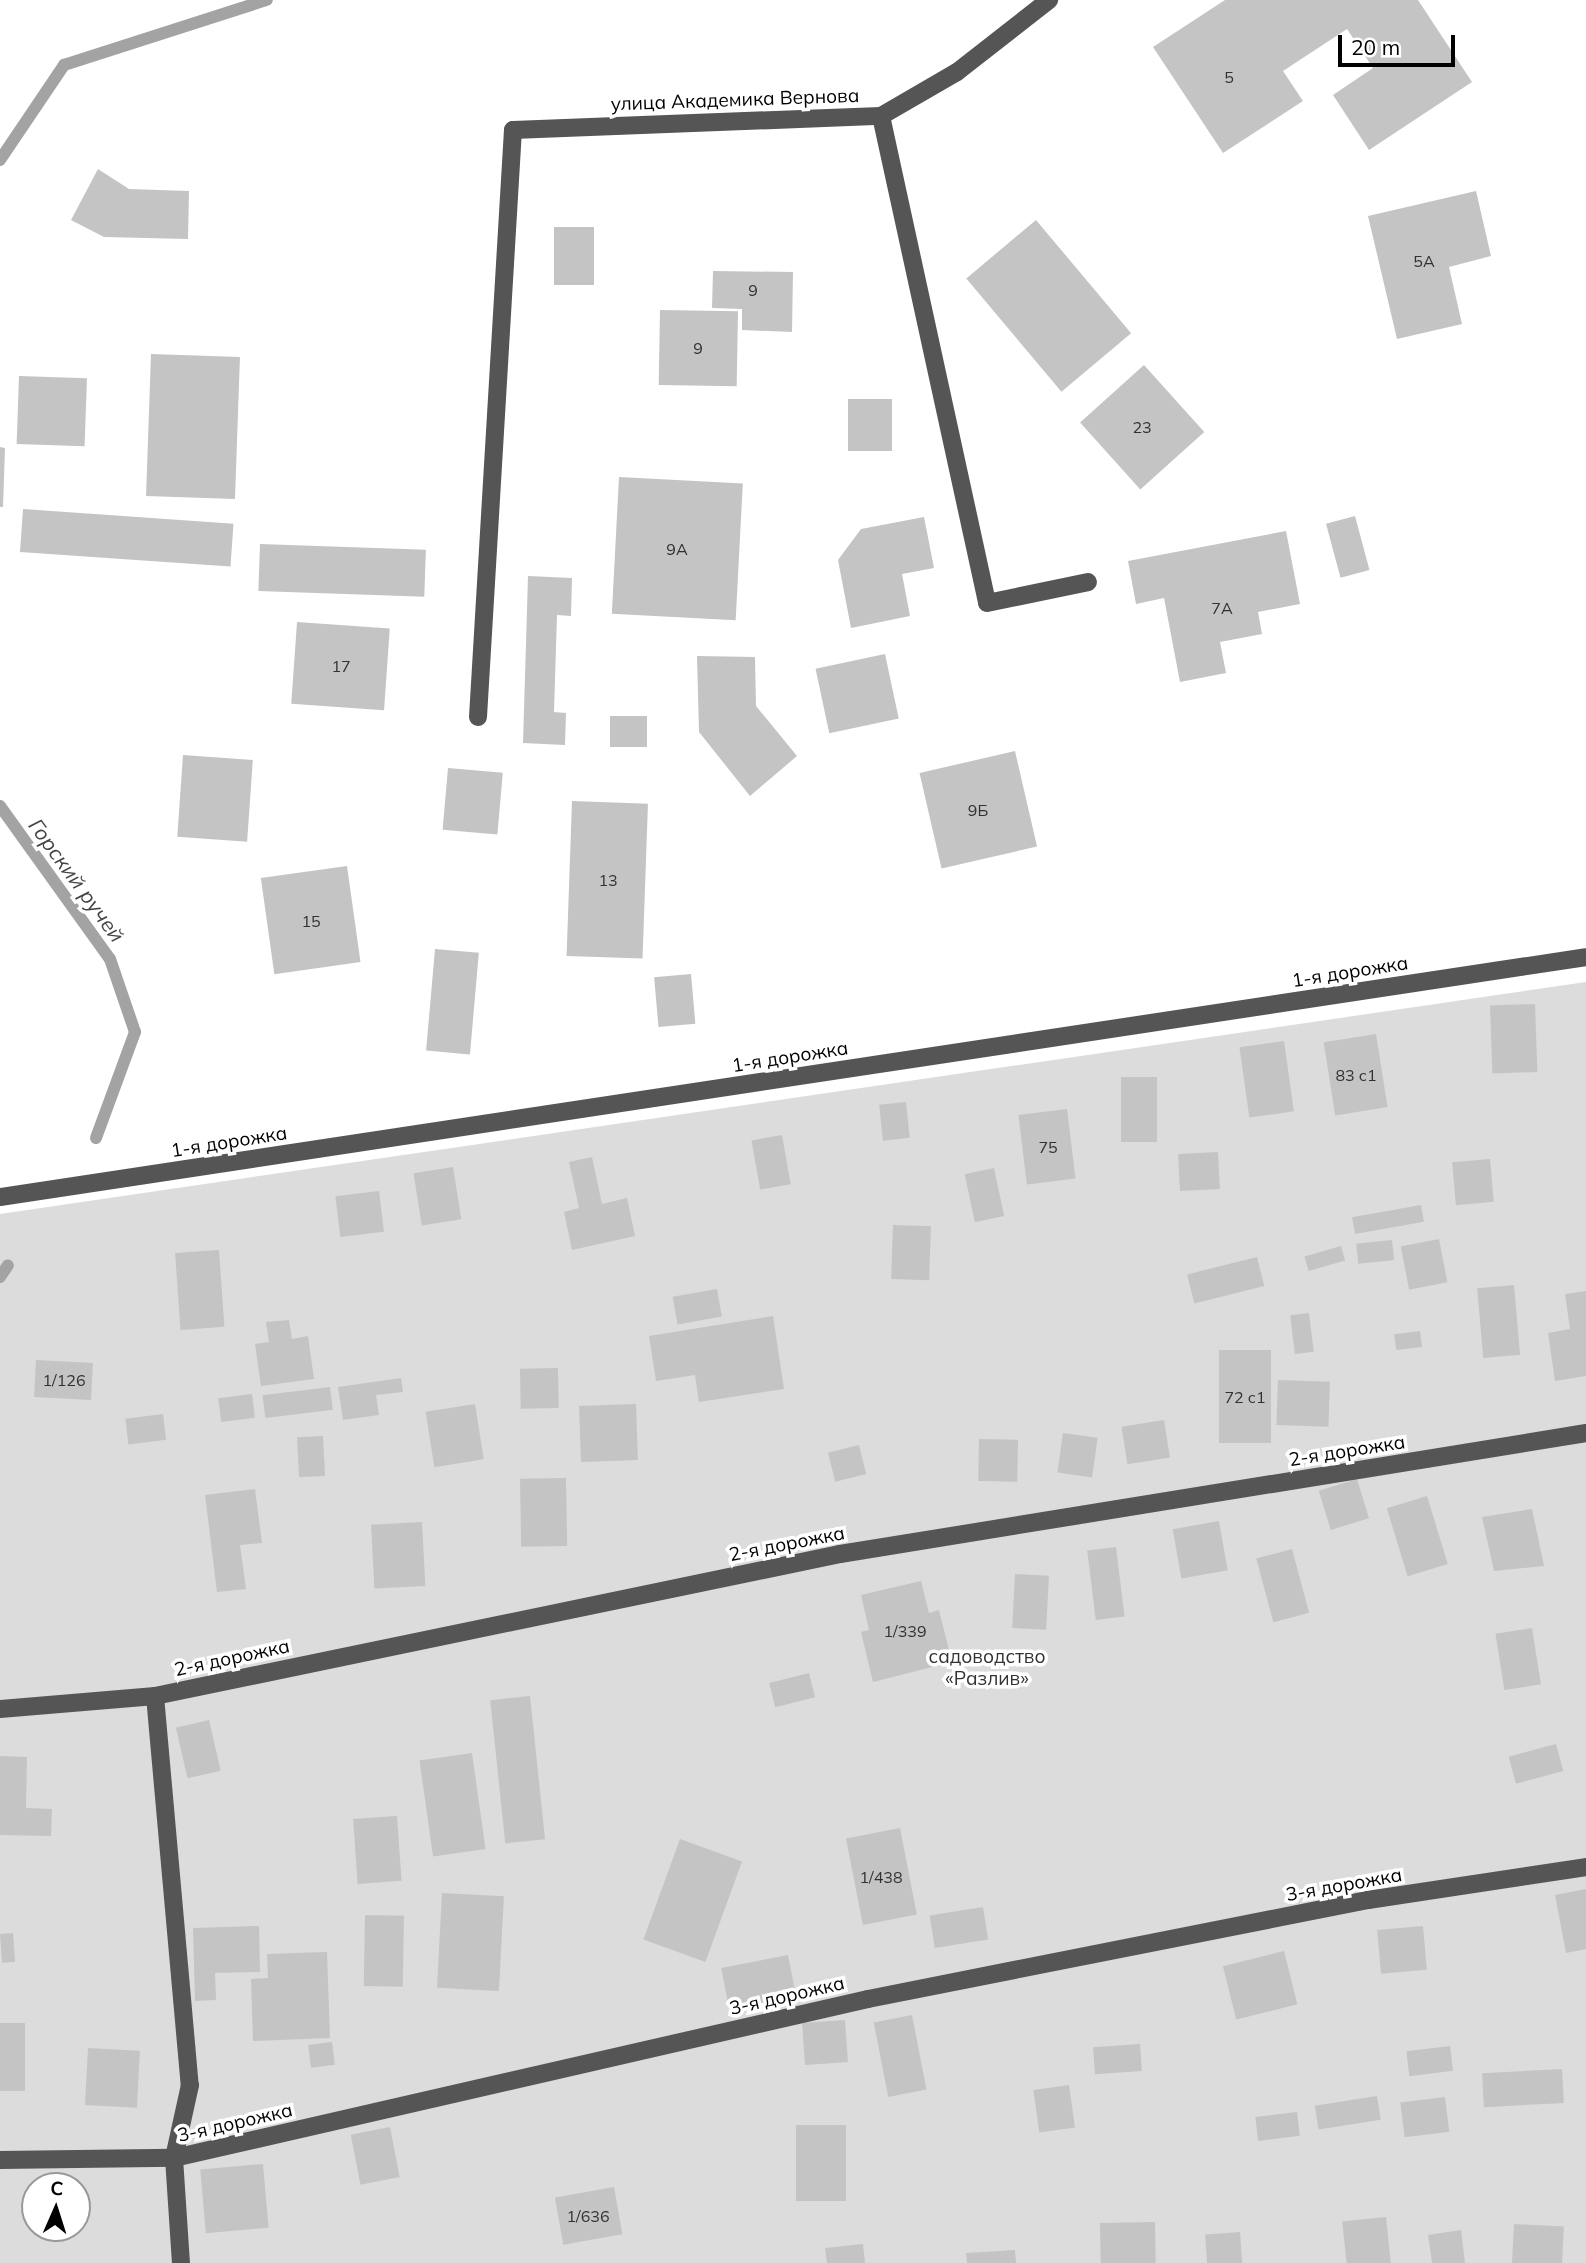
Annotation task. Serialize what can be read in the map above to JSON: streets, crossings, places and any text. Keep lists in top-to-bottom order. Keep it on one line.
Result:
{"streets":{"street":["улица Академика Вернова","1-я дорожка","2-я дорожка","3-я дорожка"]},"water":["Горский ручей"],"parks":["садоводство «Разлив»"],"house_numbers":["5","5А","9","9","23","9А","7А","17","9Б","13","15","83 с1","75","1/126","72 с1","1/339","1/438","1/636"],"scale_bar":"20 m","north":"top"}
